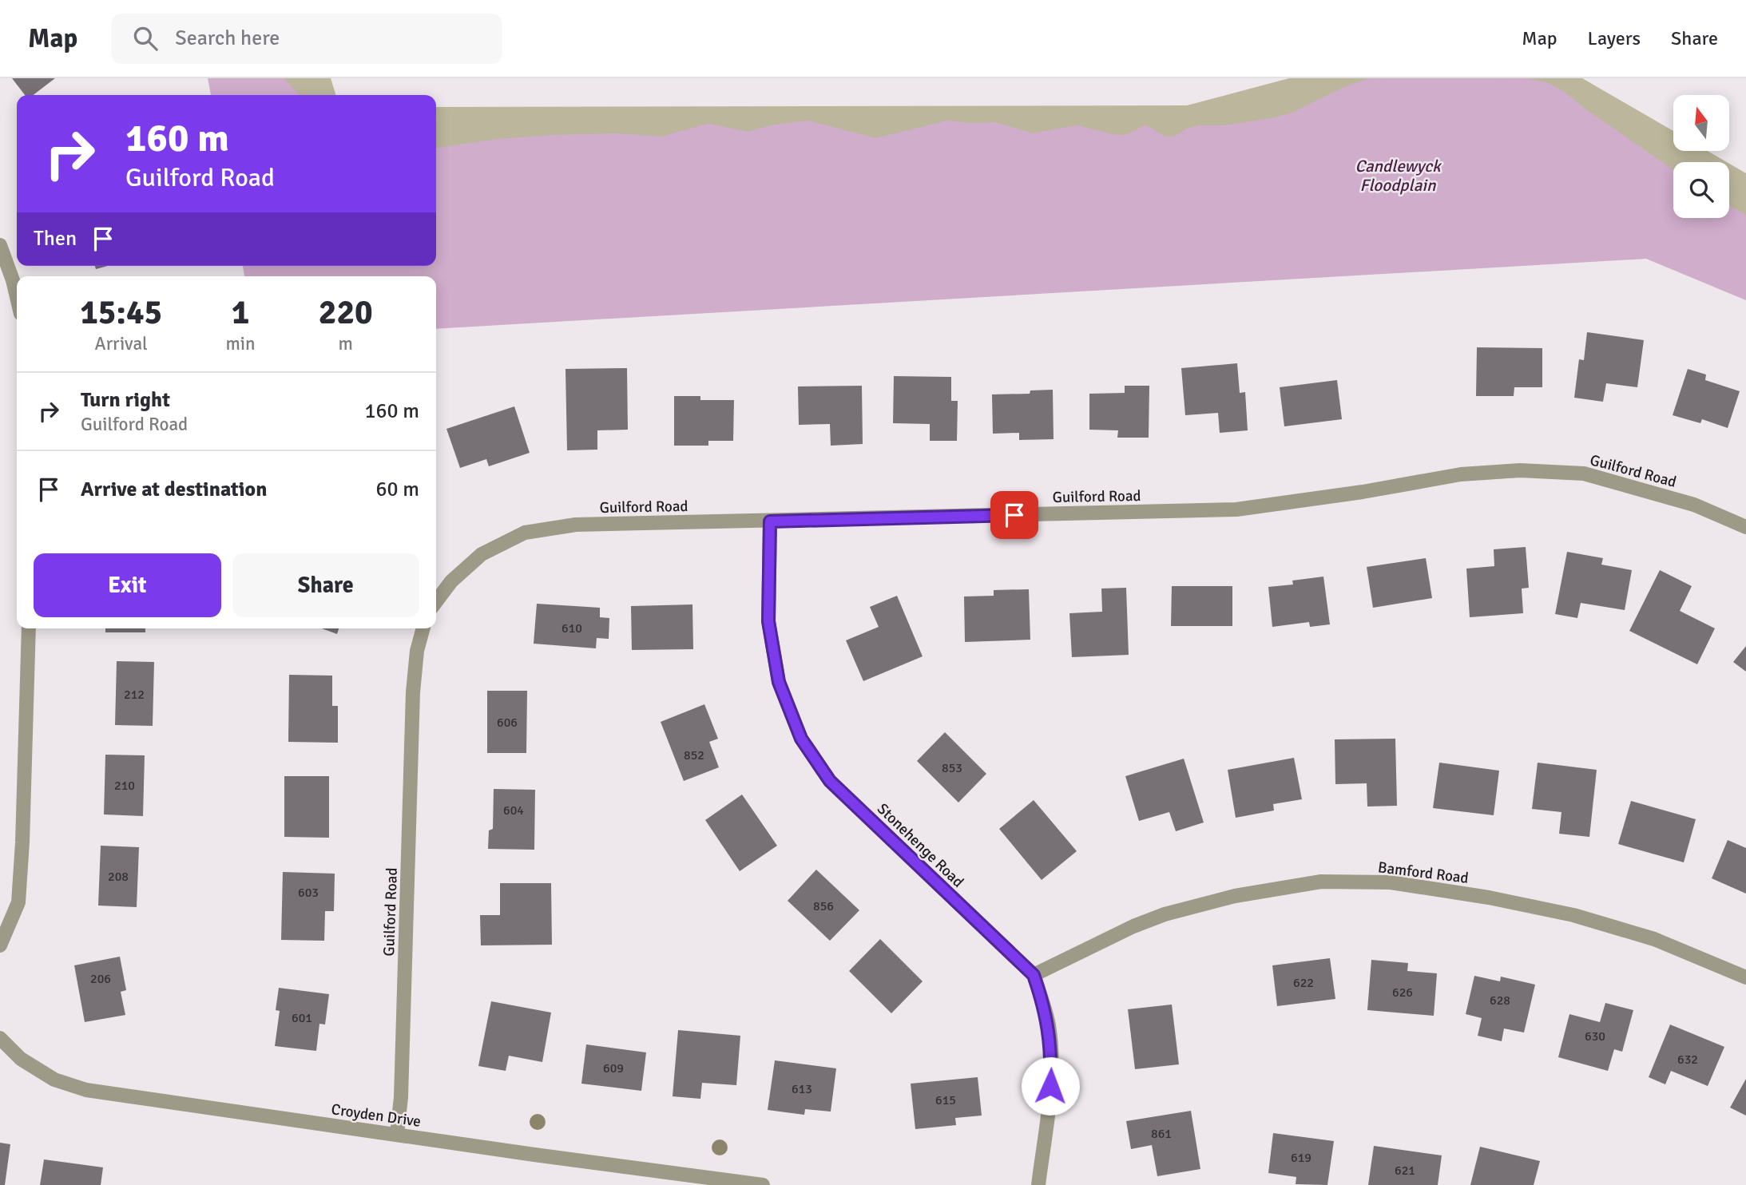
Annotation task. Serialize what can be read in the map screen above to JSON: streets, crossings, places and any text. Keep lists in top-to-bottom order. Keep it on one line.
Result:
{"streets":{"street":["Guilford Road","Stonehenge Road","Bamford Road","Croyden Drive"]},"crossings":[["Guilford Road","Stonehenge Road"],["Guilford Road","Croyden Drive"],["Stonehenge Road","Bamford Road"]],"water":["Candlewyck Floodplain"],"house_numbers":["610","212","606","852","853","210","604","208","603","856","206","622","626","628","601","630","632","609","613","615","861","619","621"],"north":"top","page":{"header":"Map","search":"Search here","nav":["Map","Layers","Share"],"turn":["160 m","Guilford Road"],"then":"Then","eta":["15:45","Arrival","1","min","220","m"],"list":[{"name":"Turn right","note":"Guilford Road","value":"160 m"},{"name":"Arrive at destination","value":"60 m"}],"buttons":["Exit","Share"]}}
